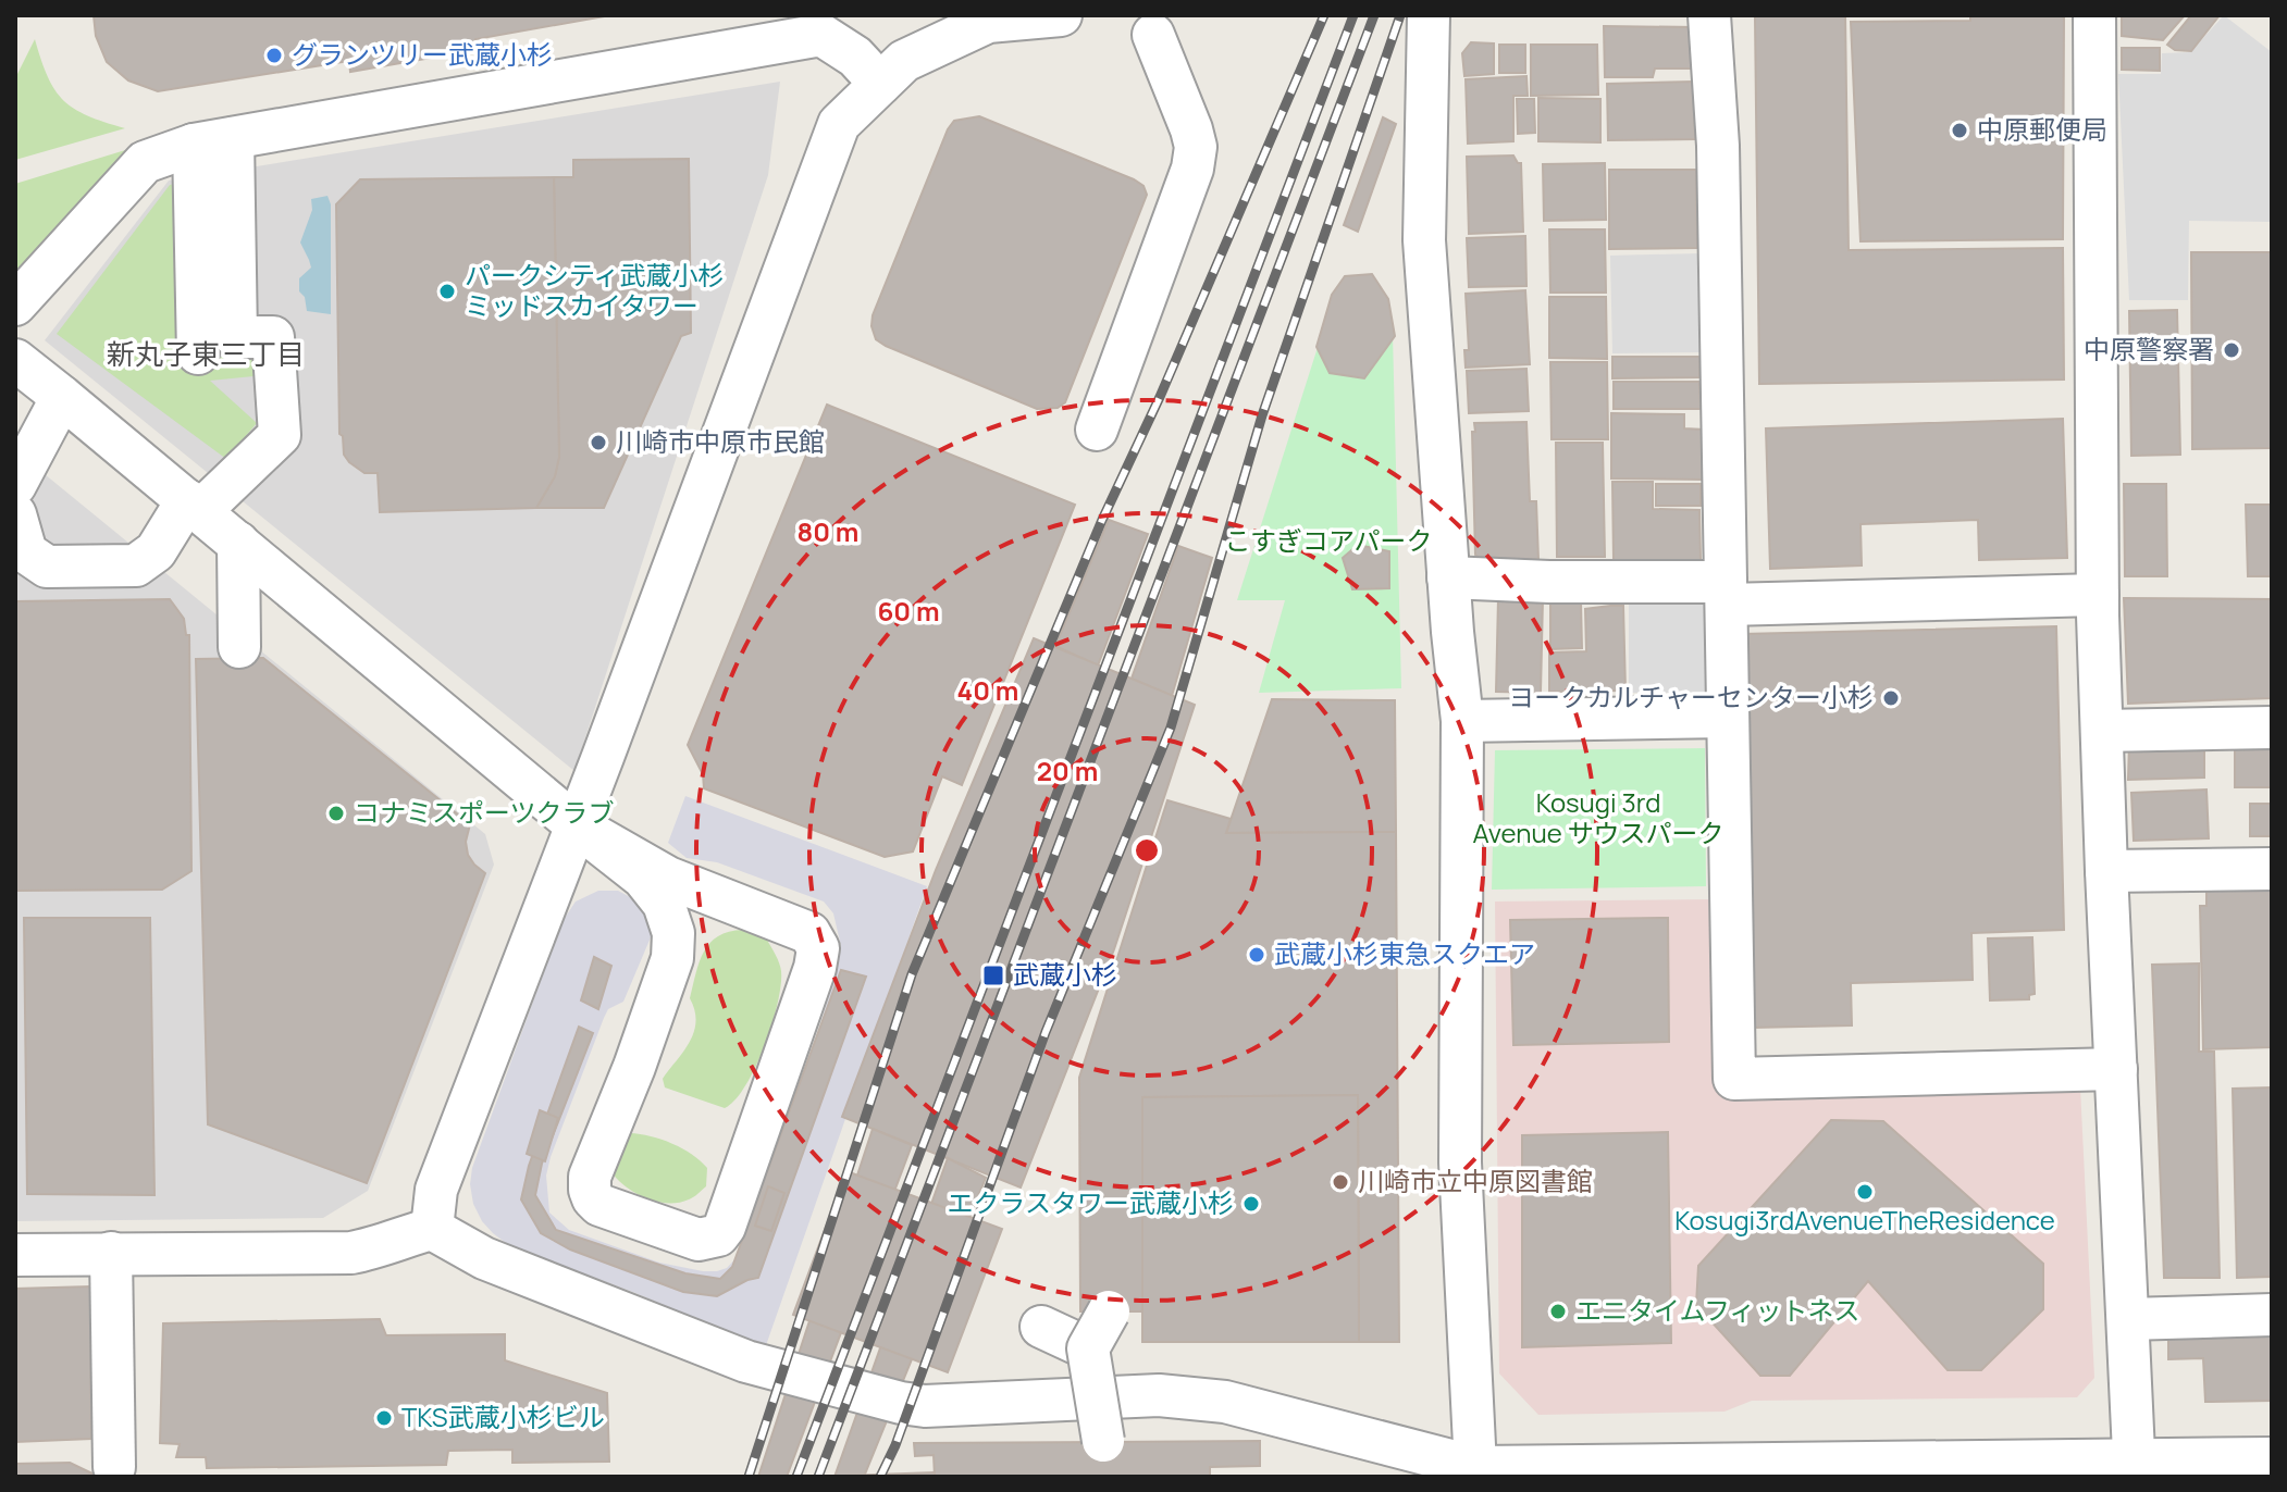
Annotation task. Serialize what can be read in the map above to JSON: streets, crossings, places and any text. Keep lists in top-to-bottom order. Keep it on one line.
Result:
{"districts":["新丸子東三丁目"],"parks":["こすぎコアパーク","Kosugi 3rd Avenue サウスパーク"],"places":{"other":["グランツリー武蔵小杉","中原郵便局","パークシティ武蔵小杉 ミッドスカイタワー","中原警察署","川崎市中原市民館","ヨークカルチャーセンター小杉","コナミスポーツクラブ","武蔵小杉東急スクエア","川崎市立中原図書館","Kosugi3rdAvenueTheResidence","エクラスタワー武蔵小杉","エニタイムフィットネス","TKS武蔵小杉ビル"],"transit":["武蔵小杉"]},"rings":["80 m","60 m","40 m","20 m"]}
